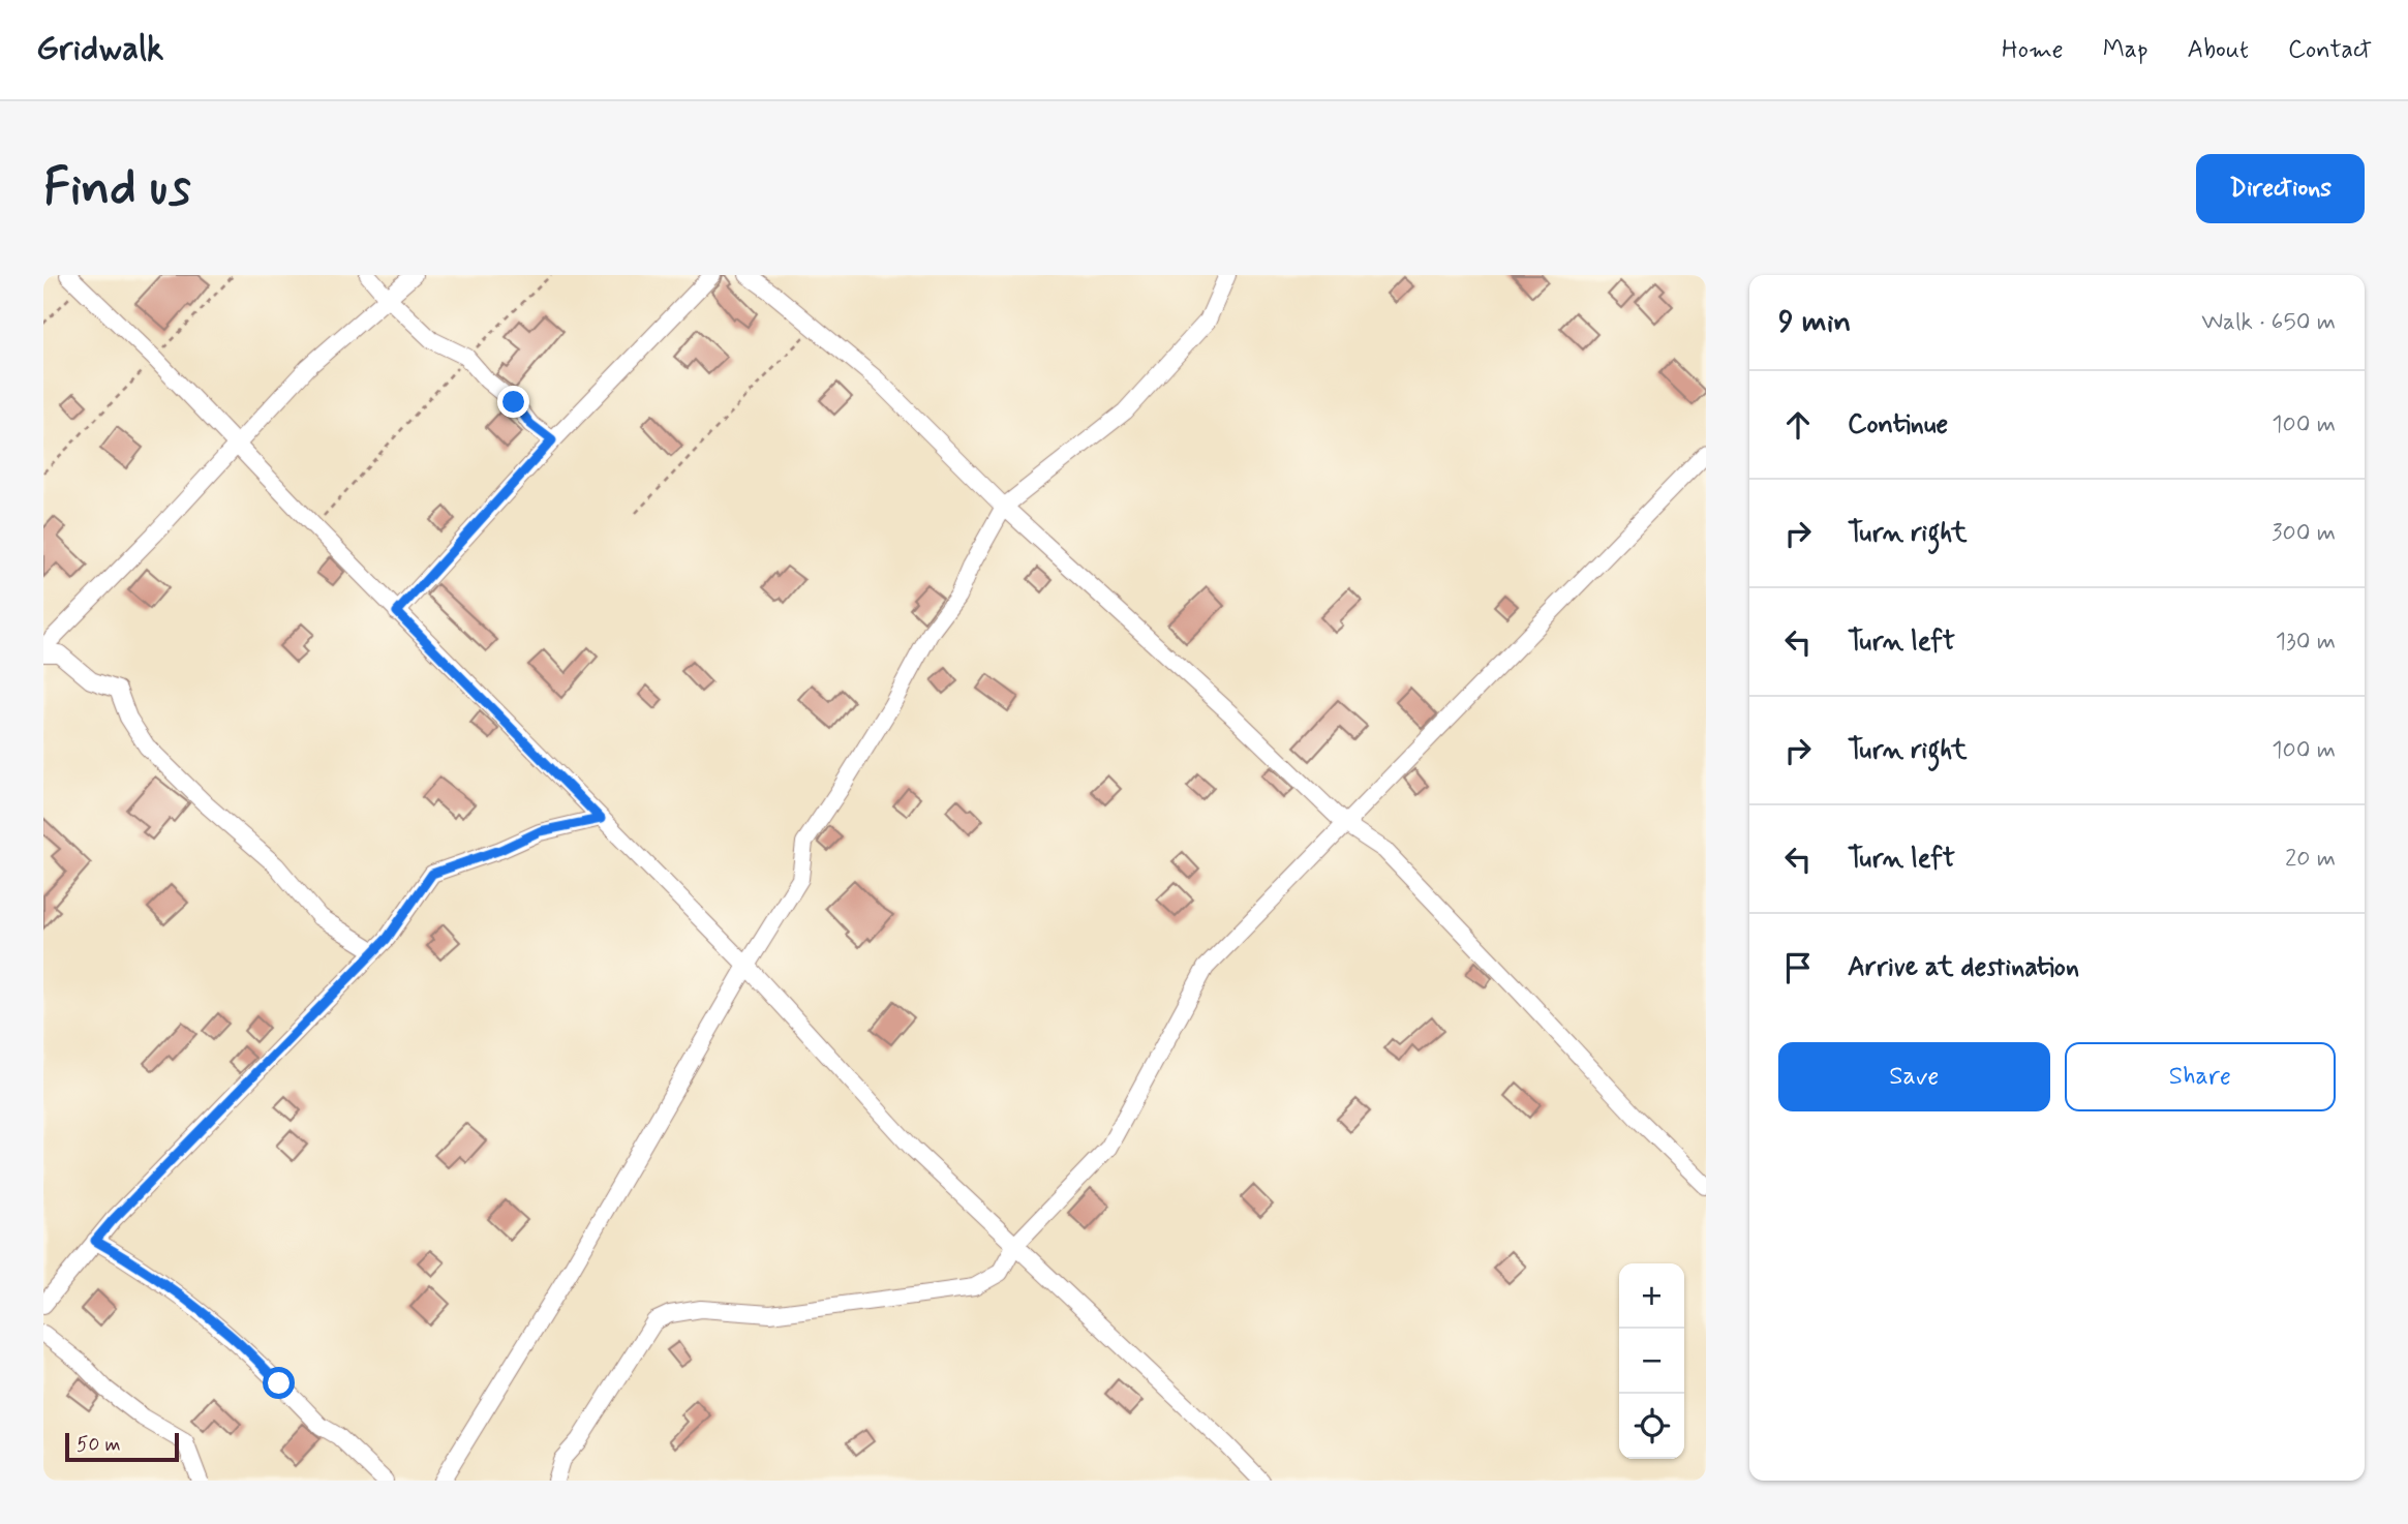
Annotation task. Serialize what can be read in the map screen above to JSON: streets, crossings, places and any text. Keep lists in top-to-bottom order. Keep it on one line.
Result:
{"scale_bar":"50 m","page":{"header":"Gridwalk","nav":["Home","Map","About","Contact"],"buttons":["Directions",["Save","Share"]],"title":"Find us","heading":["9 min","Walk · 650 m"],"list":[["Continue","100 m"],["Turn right","300 m"],["Turn left","130 m"],["Turn right","100 m"],["Turn left","20 m"],"Arrive at destination"],"map_buttons":["+","−"],"scale":"50 m"}}
